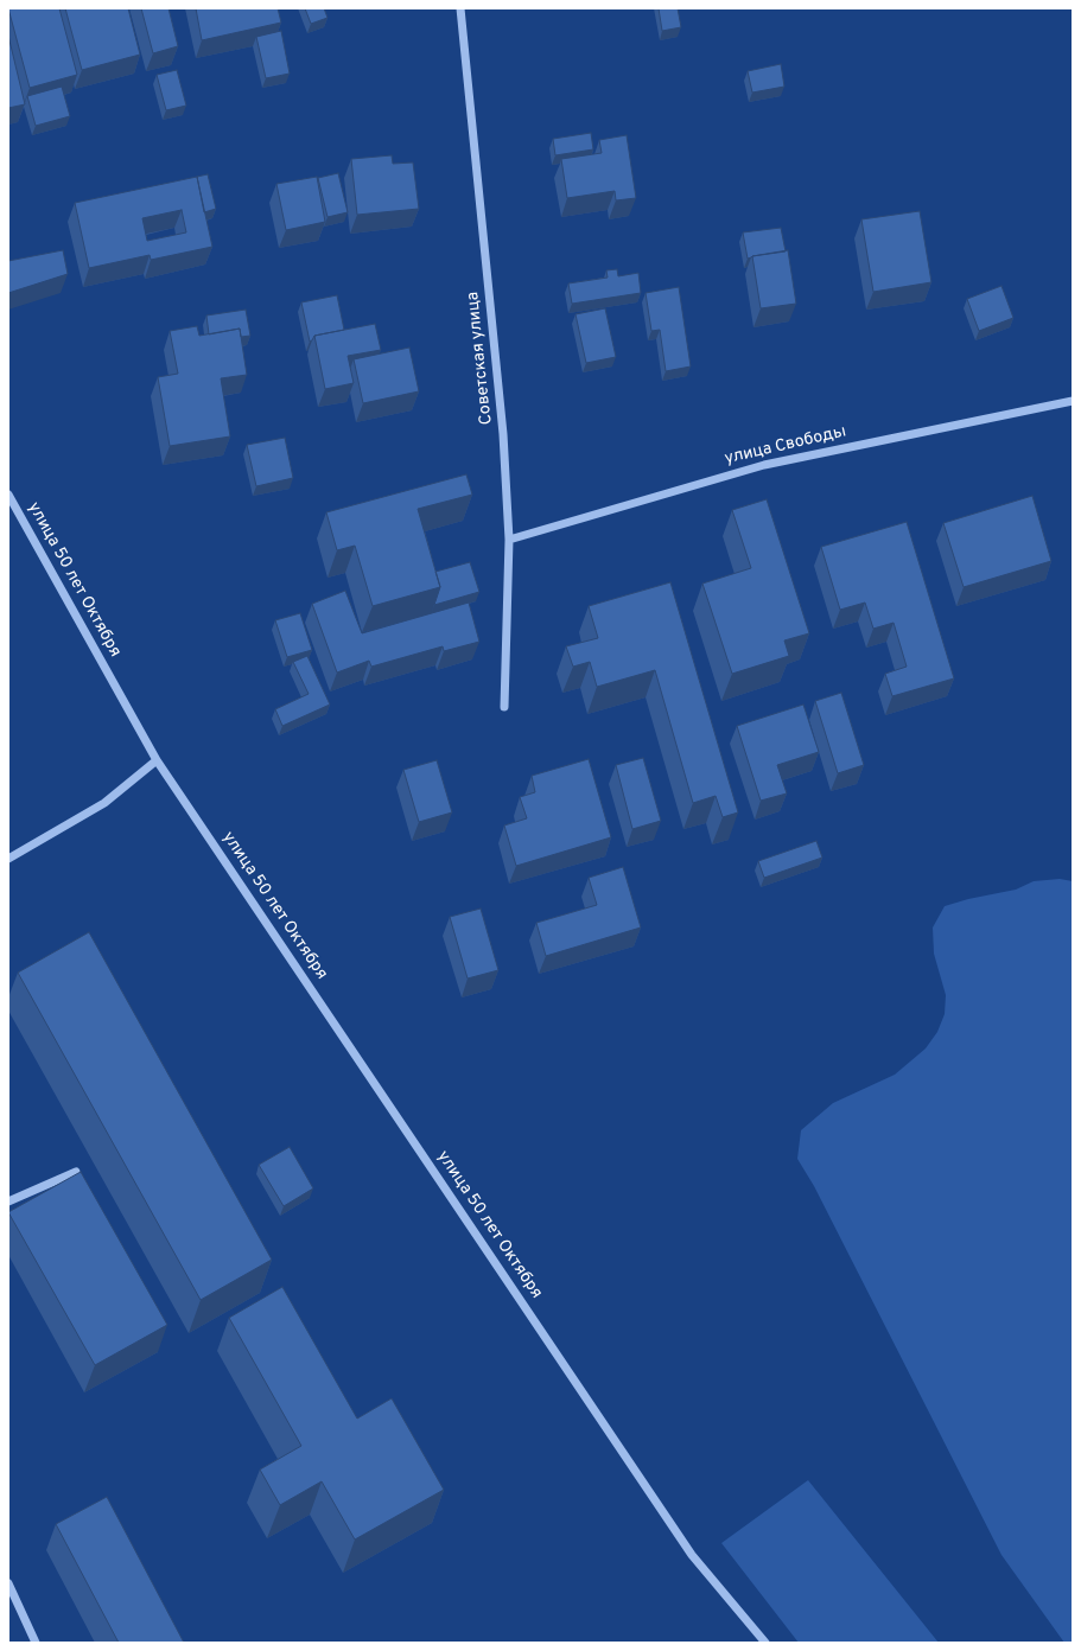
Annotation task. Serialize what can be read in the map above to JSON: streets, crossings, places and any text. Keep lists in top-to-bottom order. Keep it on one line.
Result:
{"streets":{"street":["Советская улица","улица Свободы","улица 50 лет Октября"]},"crossings":[["Советская улица","улица Свободы"]]}
